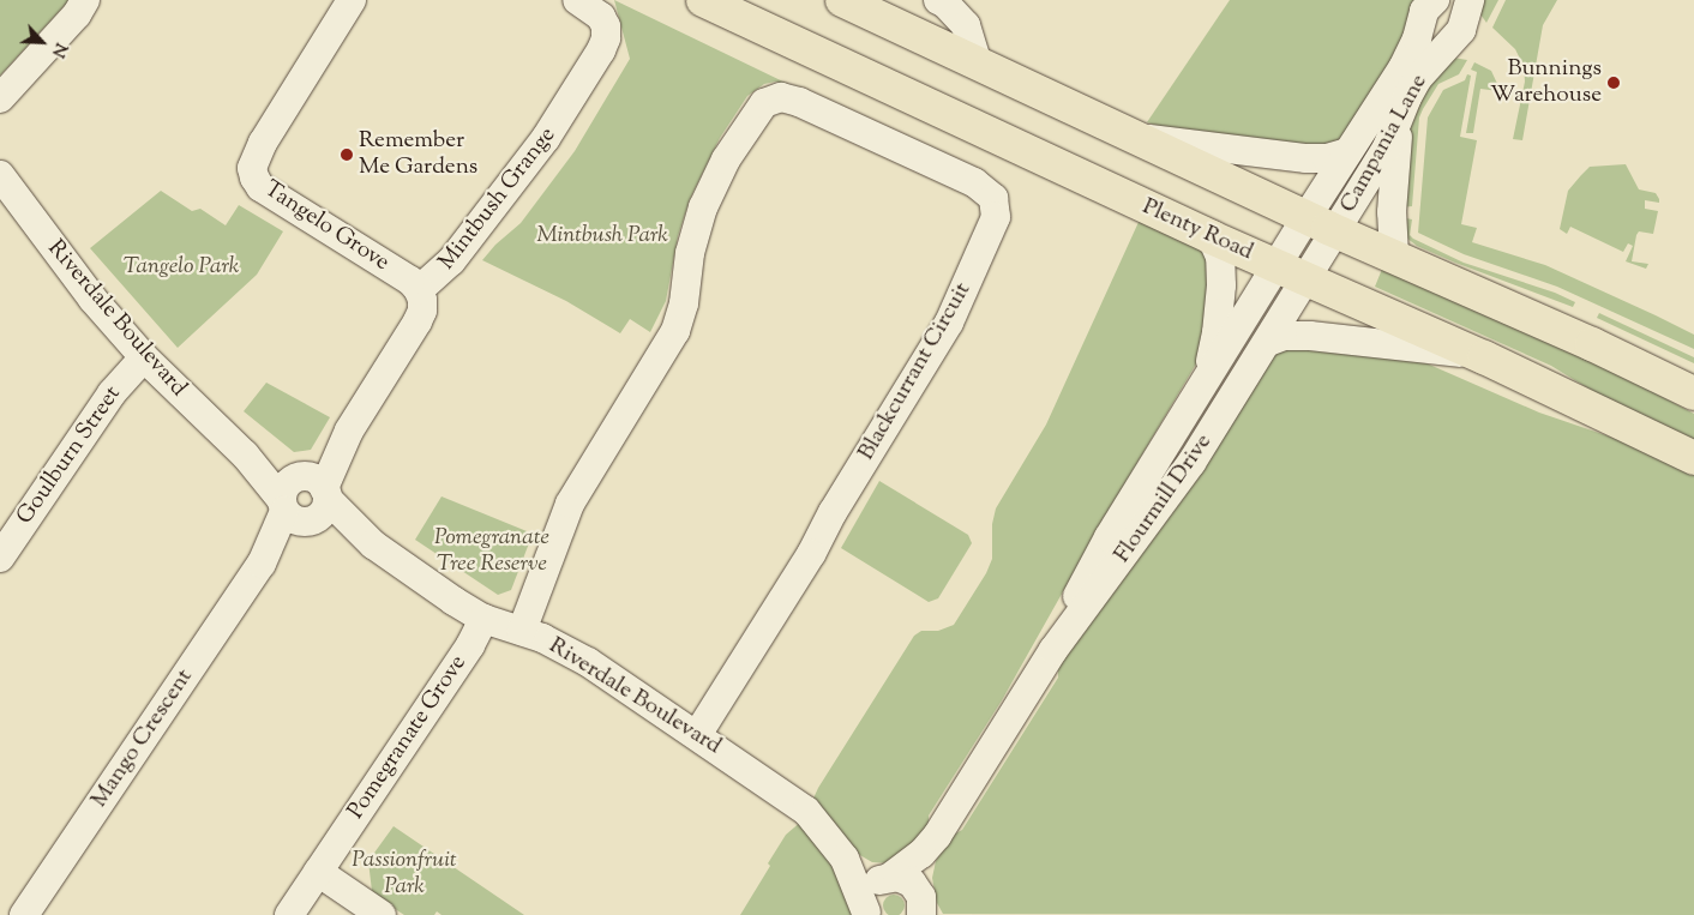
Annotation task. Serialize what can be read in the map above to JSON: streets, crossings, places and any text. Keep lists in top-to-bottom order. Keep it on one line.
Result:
{"streets":{"highway":["Plenty Road"],"street":["Campania Lane","Mintbush Grange","Tangelo Grove","Riverdale Boulevard","Blackcurrant Circuit","Goulburn Street","Flourmill Drive","Pomegranate Grove","Mango Crescent"]},"crossings":[["Campania Lane","Plenty Road"],["Campania Lane","Flourmill Drive"],["Mintbush Grange","Tangelo Grove"],["Mintbush Grange","Riverdale Boulevard"],["Mintbush Grange","Mango Crescent"],["Plenty Road","Flourmill Drive"],["Riverdale Boulevard","Blackcurrant Circuit"],["Riverdale Boulevard","Goulburn Street"],["Riverdale Boulevard","Flourmill Drive"],["Riverdale Boulevard","Pomegranate Grove"],["Riverdale Boulevard","Mango Crescent"]],"parks":["Mintbush Park","Tangelo Park","Pomegranate Tree Reserve","Passionfruit Park"],"places":["Bunnings Warehouse","Remember Me Gardens"],"north":"bottom right"}
